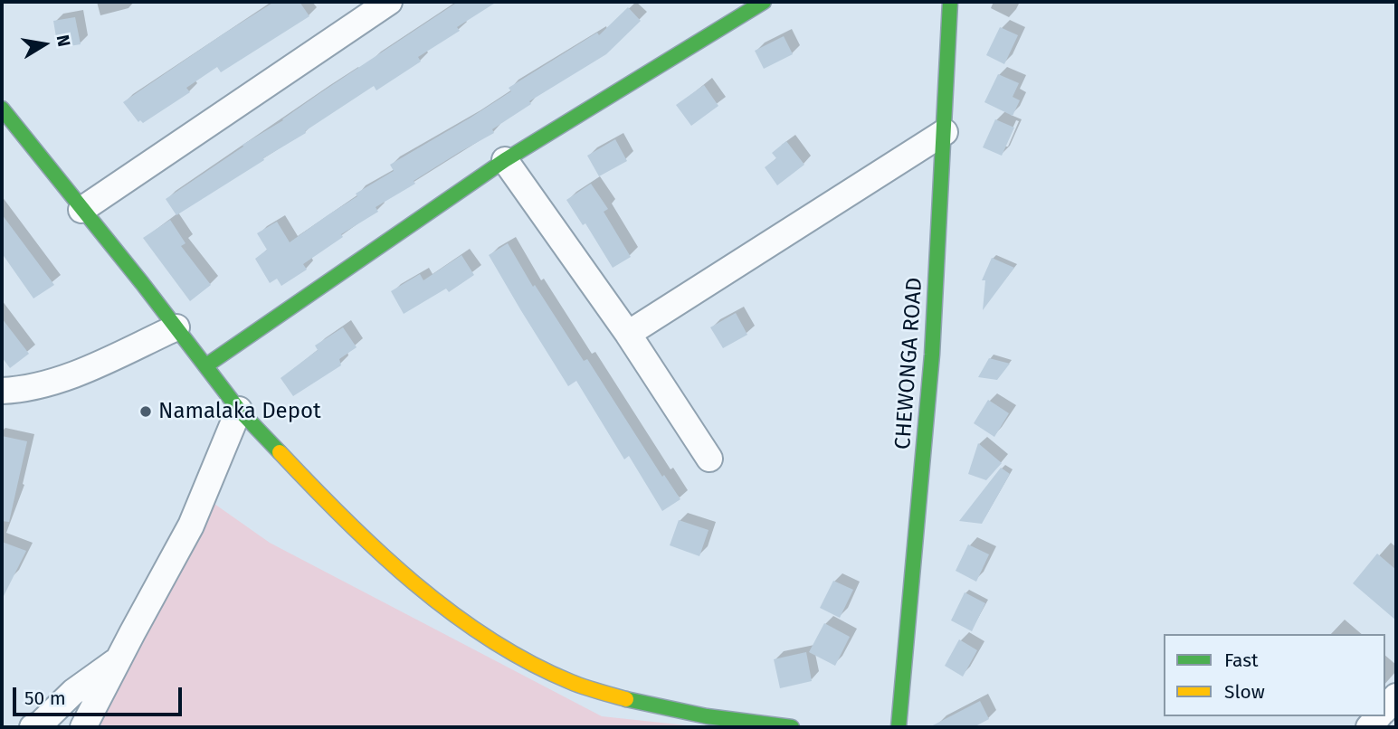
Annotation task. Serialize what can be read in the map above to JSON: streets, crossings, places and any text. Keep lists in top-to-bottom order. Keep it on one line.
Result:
{"streets":{"street":["CHEWONGA ROAD"]},"places":["Namalaka Depot"],"legend":["Fast","Slow"],"scale_bar":"50 m","north":"right"}
